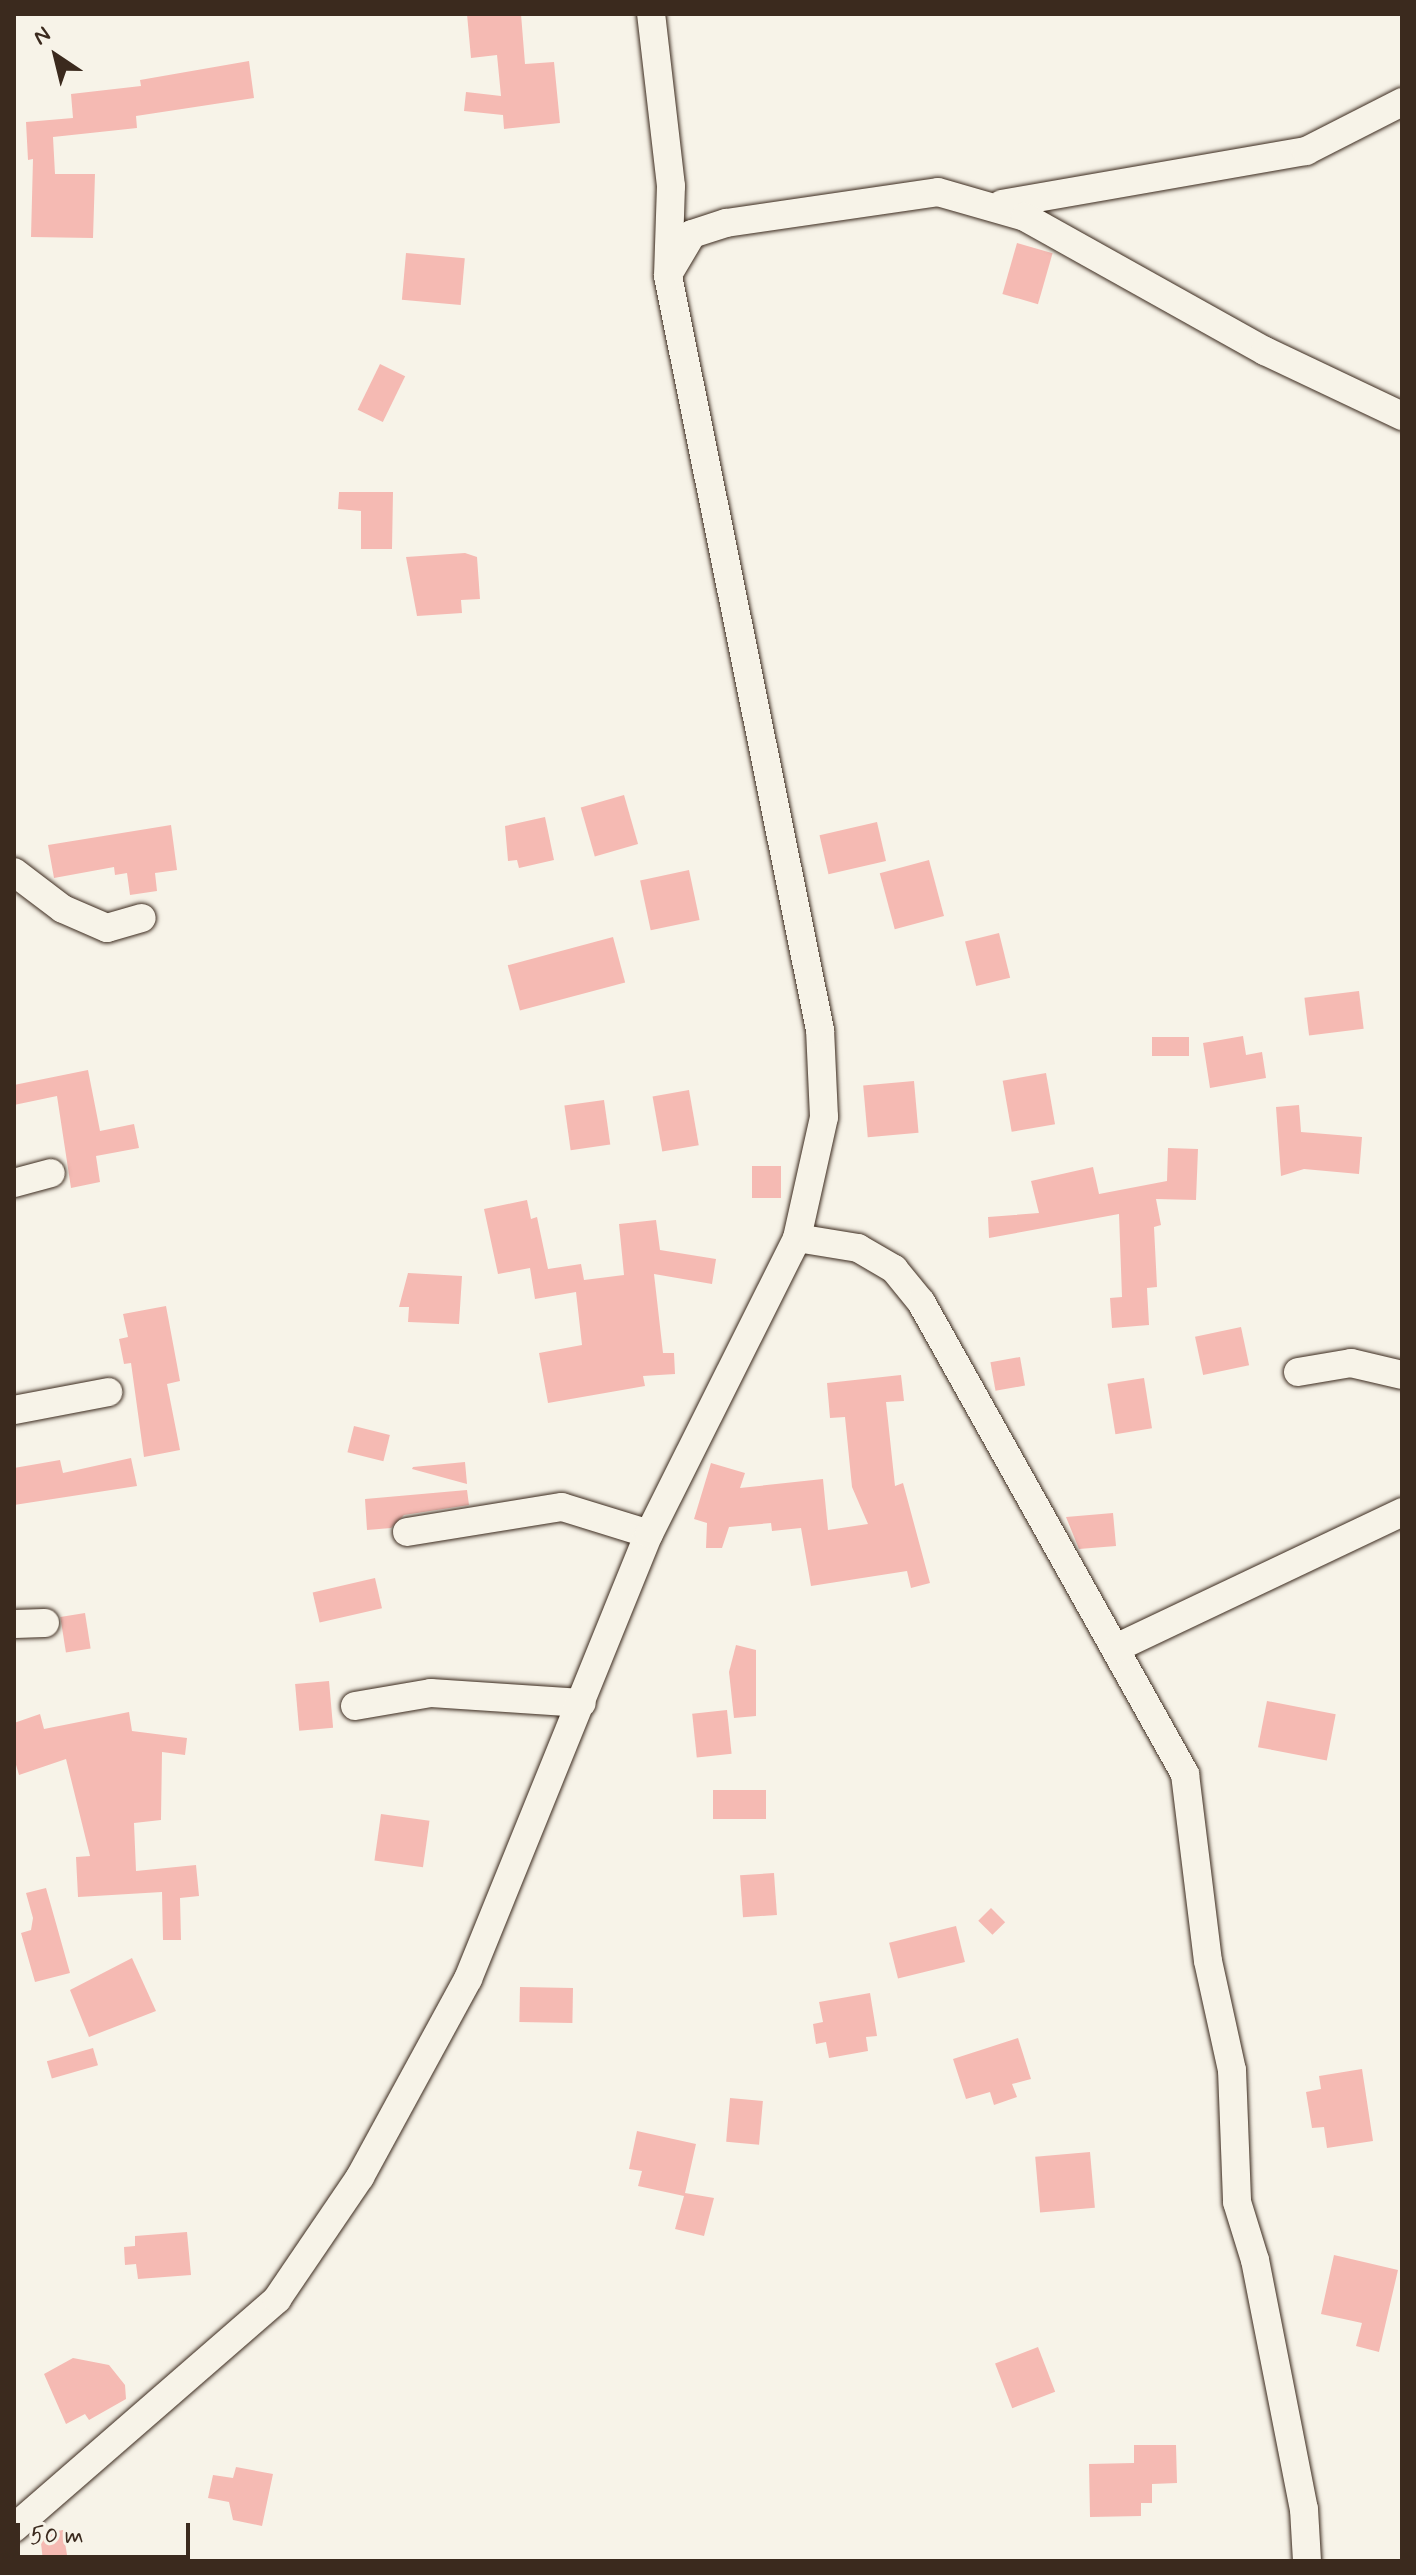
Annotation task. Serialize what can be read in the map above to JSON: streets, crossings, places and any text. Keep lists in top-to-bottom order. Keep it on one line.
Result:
{"scale_bar":"50 m","north":"top left"}
